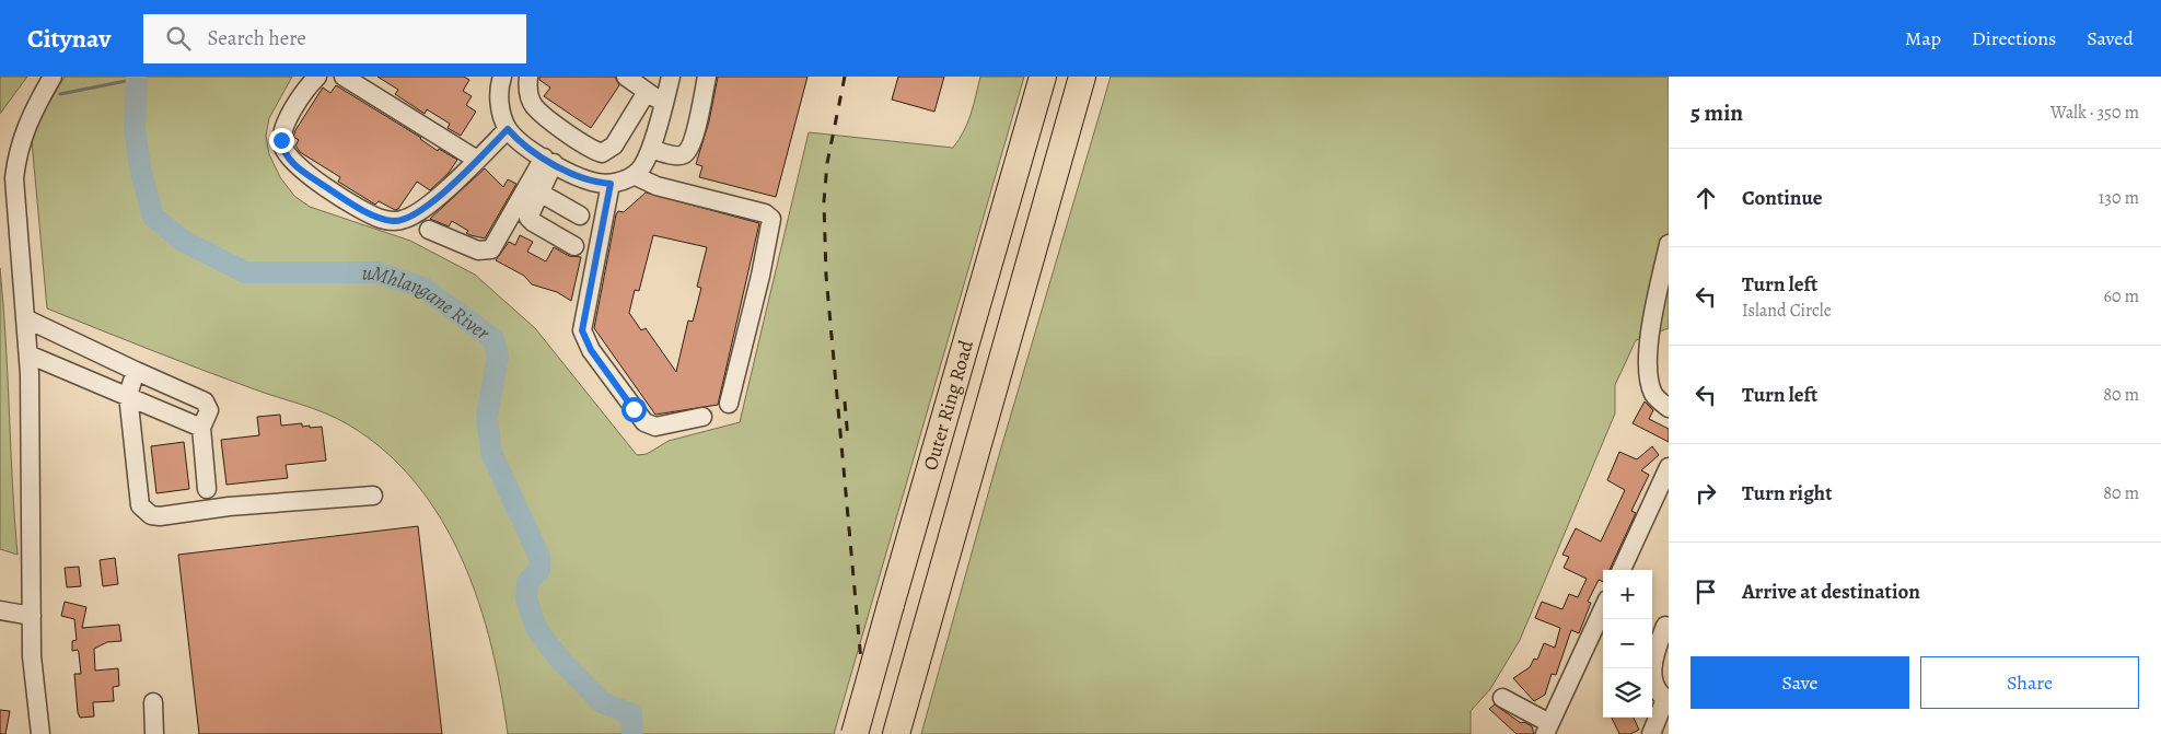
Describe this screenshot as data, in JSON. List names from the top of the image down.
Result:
{
  "streets": {
    "highway": ["Outer Ring Road"]
  },
  "water": ["uMhlangane River"],
  "page": {
    "header": "Citynav",
    "search": "Search here",
    "nav": ["Map", "Directions", "Saved"],
    "heading": ["5 min", "Walk · 350 m"],
    "list": [
      ["Continue", "130 m"],
      ["Turn left", "Island Circle", "60 m"],
      ["Turn left", "80 m"],
      ["Turn right", "80 m"],
      "Arrive at destination"
    ],
    "map_buttons": ["+", "−"],
    "buttons": ["Save", "Share"]
  }
}
